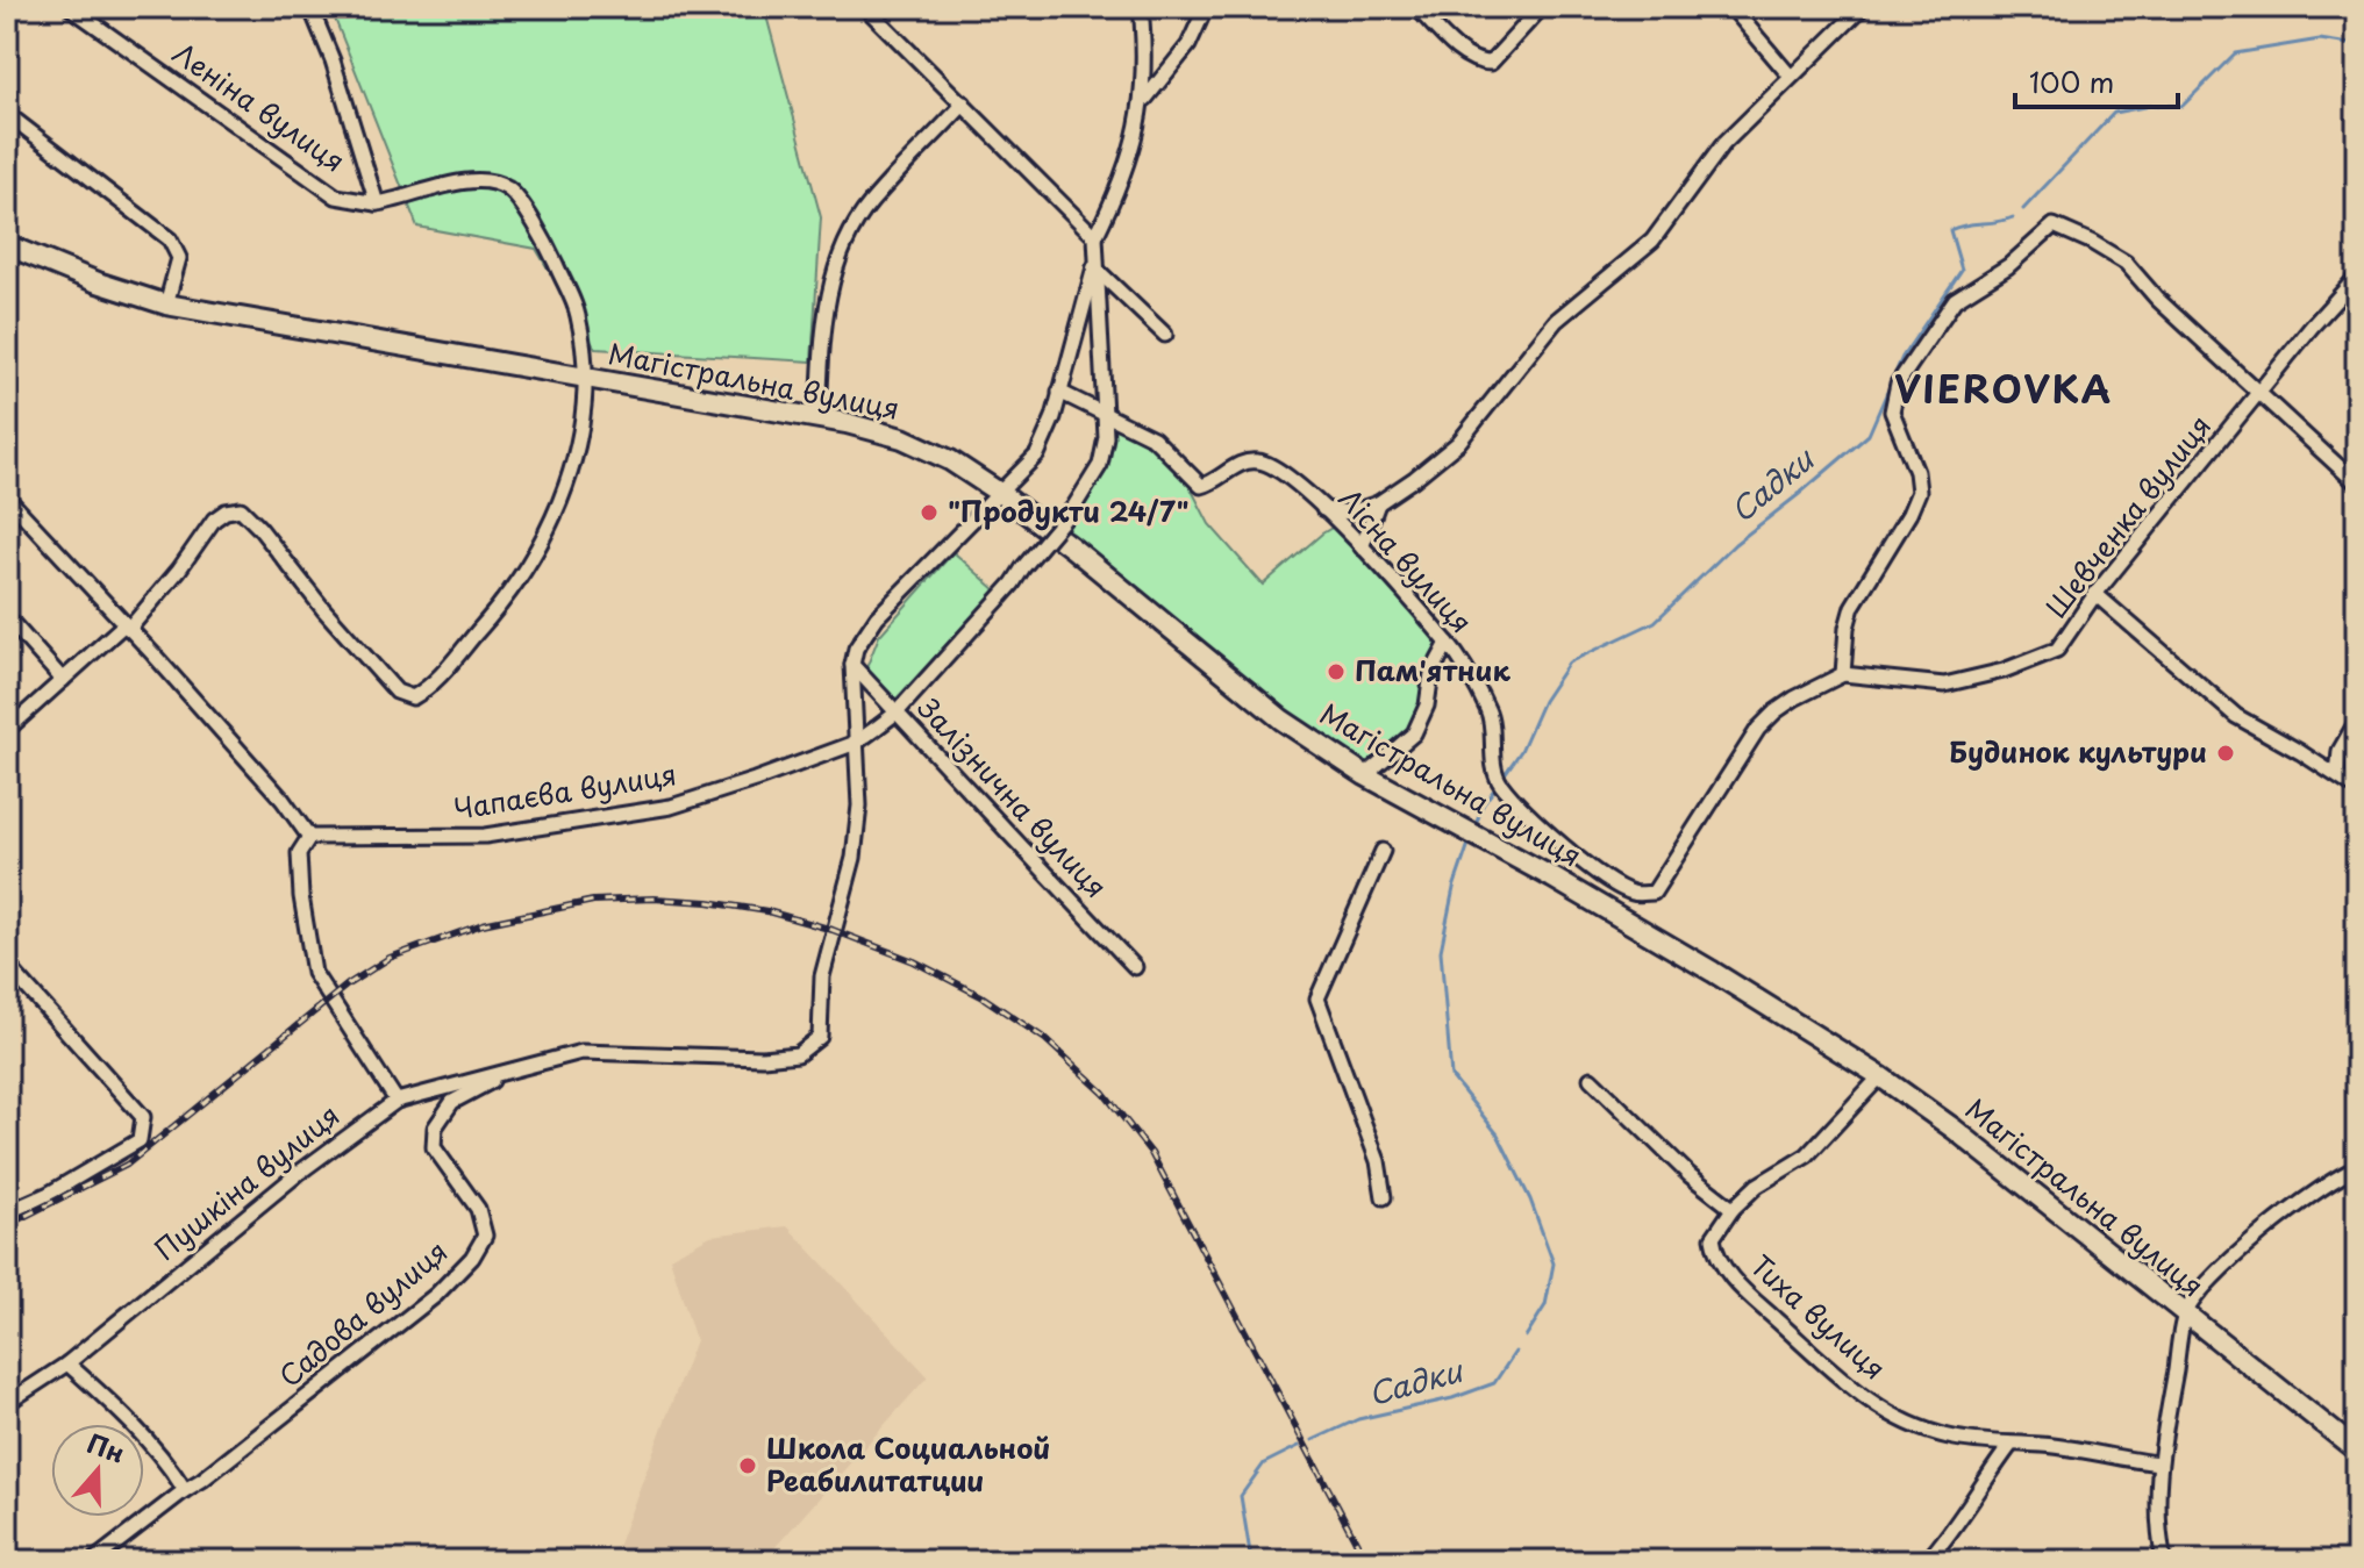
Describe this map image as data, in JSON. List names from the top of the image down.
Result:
{
  "streets": {
    "main road": ["Магістральна вулиця"],
    "street": [
      "Леніна вулиця",
      "Шевченка вулиця",
      "Лісна вулиця",
      "Чапаєва вулиця",
      "Залізнична вулиця",
      "Пушкіна вулиця",
      "Садова вулиця",
      "Тиха вулиця"
    ]
  },
  "crossings": [
    ["Магістральна вулиця", "Тиха вулиця"],
    ["Шевченка вулиця", "Лісна вулиця"],
    ["Лісна вулиця", "Чапаєва вулиця"],
    ["Чапаєва вулиця", "Залізнична вулиця"],
    ["Чапаєва вулиця", "Пушкіна вулиця"],
    ["Залізнична вулиця", "Пушкіна вулиця"],
    ["Пушкіна вулиця", "Садова вулиця"]
  ],
  "districts": ["VIEROVKA"],
  "water": ["Садки"],
  "places": [
    "\"Продукти 24/7\"",
    "Пам'ятник",
    "Будинок культури",
    "Школа Социальной Реабилитатции"
  ],
  "scale_bar": "100 m",
  "north": "top"
}
